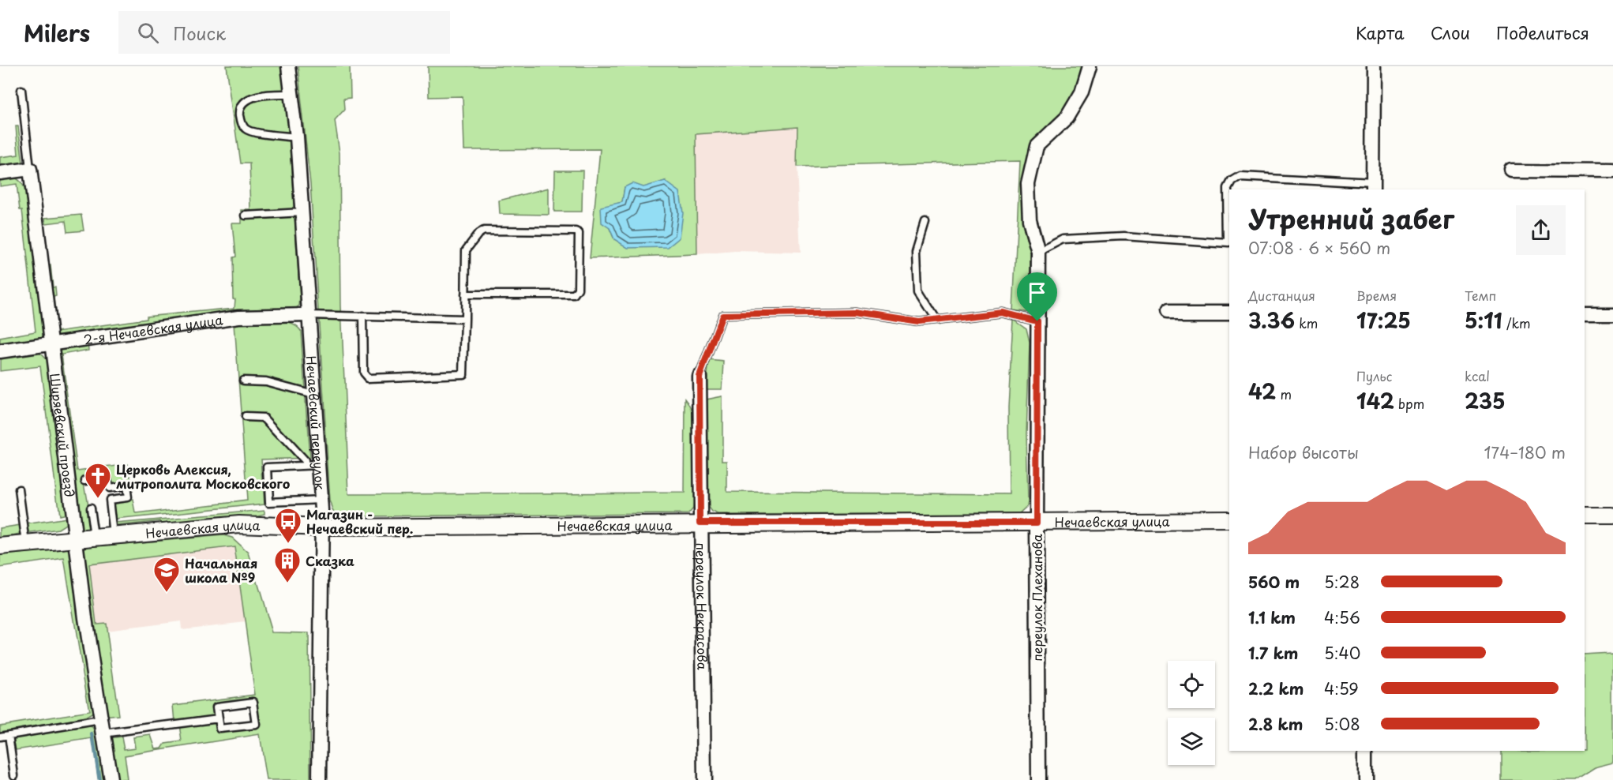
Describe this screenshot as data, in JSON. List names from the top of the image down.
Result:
{
  "streets": {
    "street": [
      "2-я Нечаевская улица",
      "Нечаевский переулок",
      "Ширяевский проезд",
      "Нечаевская улица",
      "переулок Плеханова",
      "переулок Некрасова"
    ]
  },
  "crossings": [
    ["2-я Нечаевская улица", "Нечаевский переулок"],
    ["2-я Нечаевская улица", "Ширяевский проезд"],
    ["Нечаевский переулок", "Нечаевская улица"],
    ["Ширяевский проезд", "Нечаевская улица"],
    ["Нечаевская улица", "переулок Плеханова"],
    ["Нечаевская улица", "переулок Некрасова"]
  ],
  "places": {
    "church": ["Церковь Алексия, митрополита Московского"],
    "bus stop": ["Магазин - Нечаевский пер."],
    "building": ["Сказка"],
    "school or university": ["Начальная школа №9"]
  },
  "page": {
    "header": "Milers",
    "search": "Поиск",
    "nav": ["Карта", "Слои", "Поделиться"],
    "heading": ["Утренний забег", "07:08 · 6 × 560 m"],
    "stats": [
      ["Дистанция", "3.36 km"],
      ["Время", "17:25"],
      ["Темп", "5:11 /km"],
      ["42 m"],
      ["Пульс", "142 bpm"],
      ["kcal", "235"]
    ],
    "chart": ["Набор высоты", "174–180 m"],
    "list": [
      {
        "name": "560 m",
        "note": "5:28"
      },
      {
        "name": "1.1 km",
        "note": "4:56"
      },
      {
        "name": "1.7 km",
        "note": "5:40"
      },
      {
        "name": "2.2 km",
        "note": "4:59"
      },
      {
        "name": "2.8 km",
        "note": "5:08"
      }
    ]
  }
}
